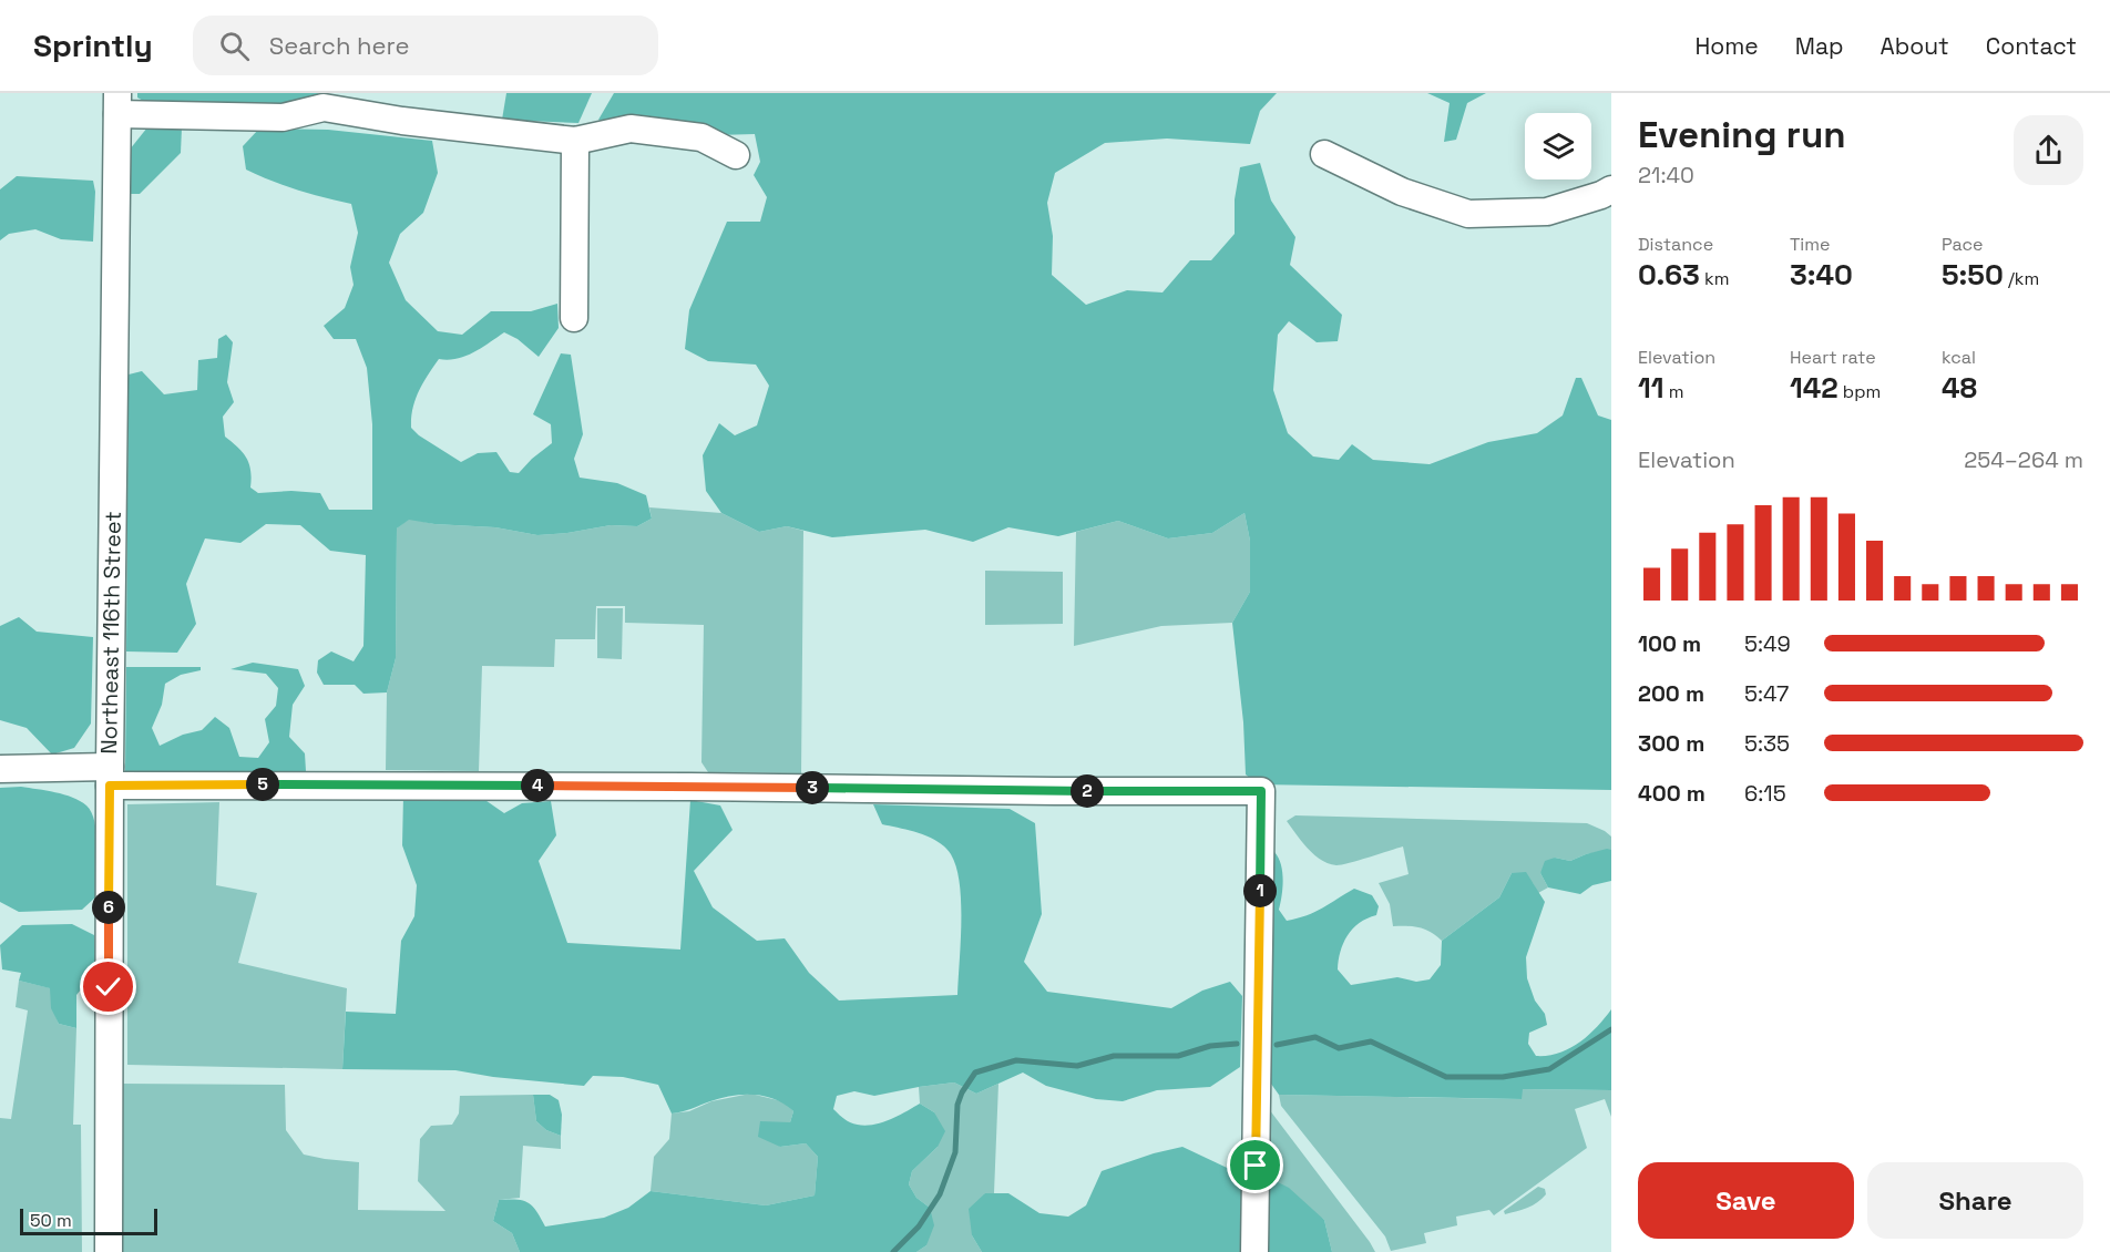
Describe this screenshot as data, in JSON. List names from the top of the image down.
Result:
{
  "streets": {
    "street": ["Northeast 116th Street"]
  },
  "scale_bar": "50 m",
  "page": {
    "header": "Sprintly",
    "search": "Search here",
    "nav": [
      "Home",
      "Map",
      "About",
      "Contact"
    ],
    "heading": ["Evening run", "21:40"],
    "stats": [
      ["Distance", "0.63 km"],
      ["Time", "3:40"],
      ["Pace", "5:50 /km"],
      ["Elevation", "11 m"],
      ["Heart rate", "142 bpm"],
      ["kcal", "48"]
    ],
    "chart": ["Elevation", "254–264 m"],
    "list": [
      {
        "name": "100 m",
        "note": "5:49"
      },
      {
        "name": "200 m",
        "note": "5:47"
      },
      {
        "name": "300 m",
        "note": "5:35"
      },
      {
        "name": "400 m",
        "note": "6:15"
      }
    ],
    "pins": [
      "5",
      "4",
      "3",
      "2",
      "1",
      "6"
    ],
    "buttons": ["Save", "Share"],
    "scale": "50 m"
  }
}
